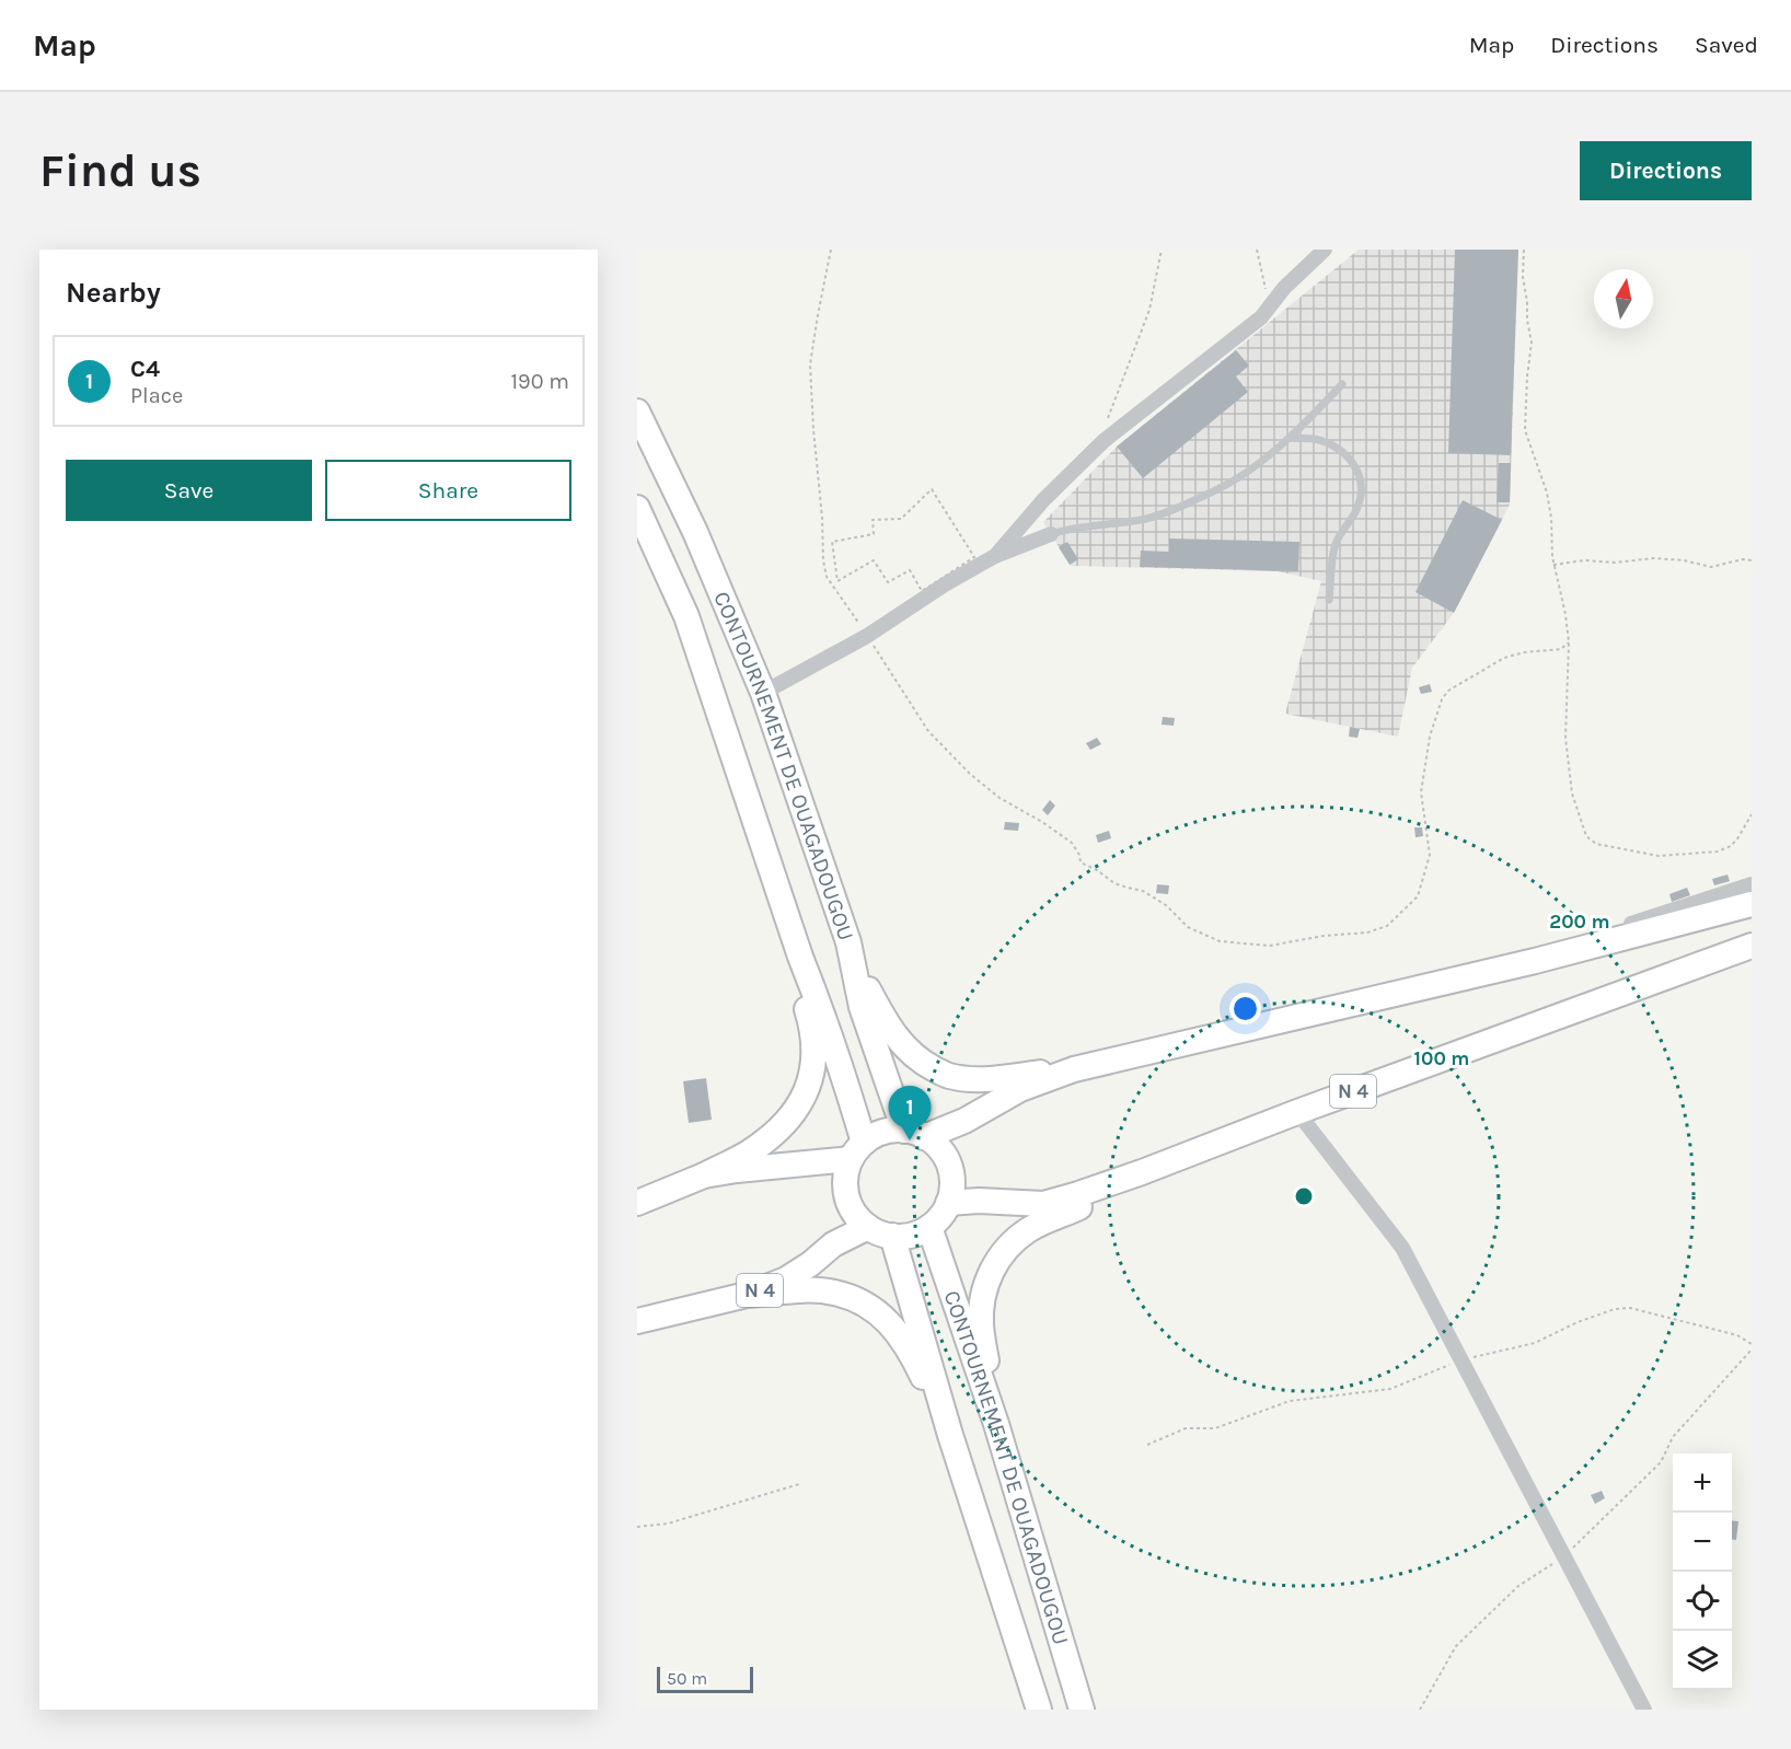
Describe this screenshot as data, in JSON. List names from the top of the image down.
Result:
{
  "streets": {
    "highway": ["CONTOURNEMENT DE OUAGADOUGOU", "N 4"]
  },
  "crossings": [
    ["CONTOURNEMENT DE OUAGADOUGOU", "N 4"]
  ],
  "scale_bar": "50 m",
  "north": "top",
  "page": {
    "header": "Map",
    "nav": ["Map", "Directions", "Saved"],
    "buttons": [
      "Directions",
      ["Save", "Share"]
    ],
    "title": "Find us",
    "heading": "Nearby",
    "list": [
      {
        "mark": "1",
        "name": "C4",
        "note": "Place",
        "value": "190 m"
      }
    ],
    "pins": "1",
    "map_buttons": ["+", "−"],
    "scale": "50 m"
  },
  "rings": ["200 m", "100 m"]
}
